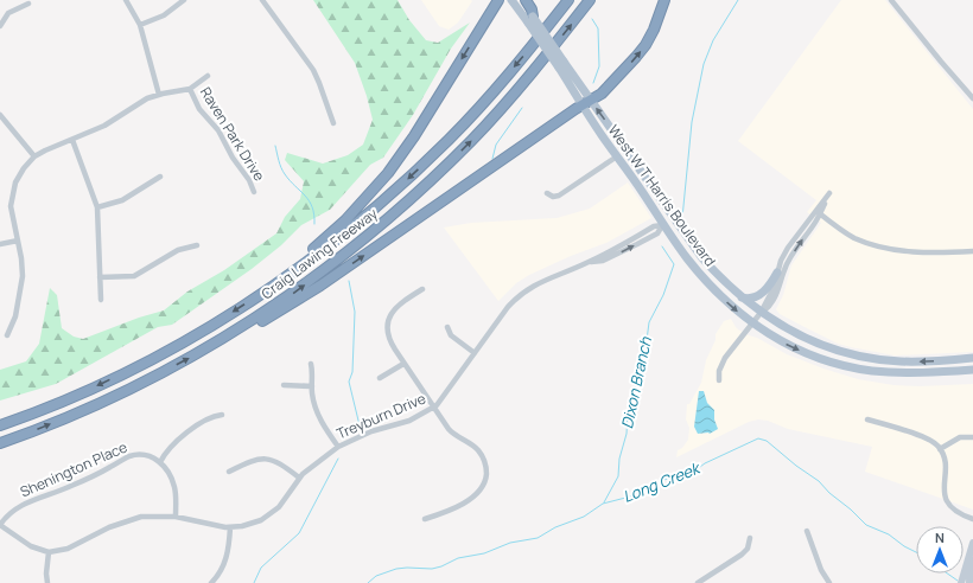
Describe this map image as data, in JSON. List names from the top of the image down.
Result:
{
  "streets": {
    "highway": ["Craig Lawing Freeway"],
    "main road": ["West W T Harris Boulevard"],
    "street": ["Raven Park Drive", "Treyburn Drive", "Shenington Place"]
  },
  "crossings": [
    ["West W T Harris Boulevard", "Treyburn Drive"]
  ],
  "water": ["Dixon Branch", "Long Creek"],
  "north": "top"
}
